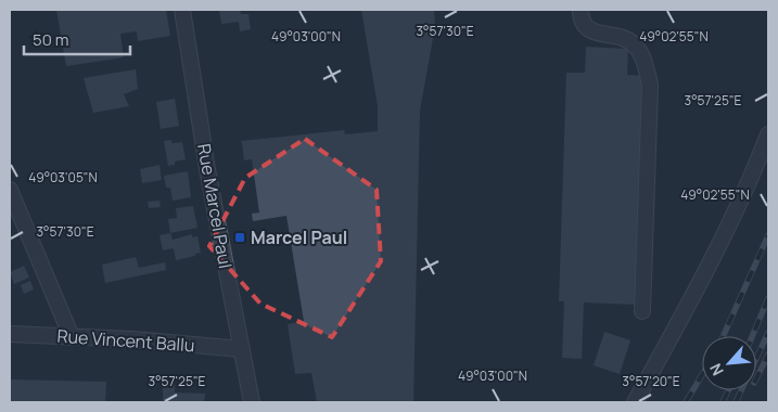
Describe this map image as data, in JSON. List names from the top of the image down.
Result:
{
  "streets": {
    "street": ["Rue Marcel Paul", "Rue Vincent Ballu"]
  },
  "crossings": [
    ["Rue Marcel Paul", "Rue Vincent Ballu"]
  ],
  "places": {
    "transit": ["Marcel Paul"]
  },
  "scale_bar": "50 m",
  "north": "bottom left",
  "coordinates": [
    "3°57'30\"E",
    "49°03'00\"N",
    "49°02'55\"N",
    "3°57'25\"E",
    "49°03'05\"N",
    "3°57'20\"E"
  ]
}
